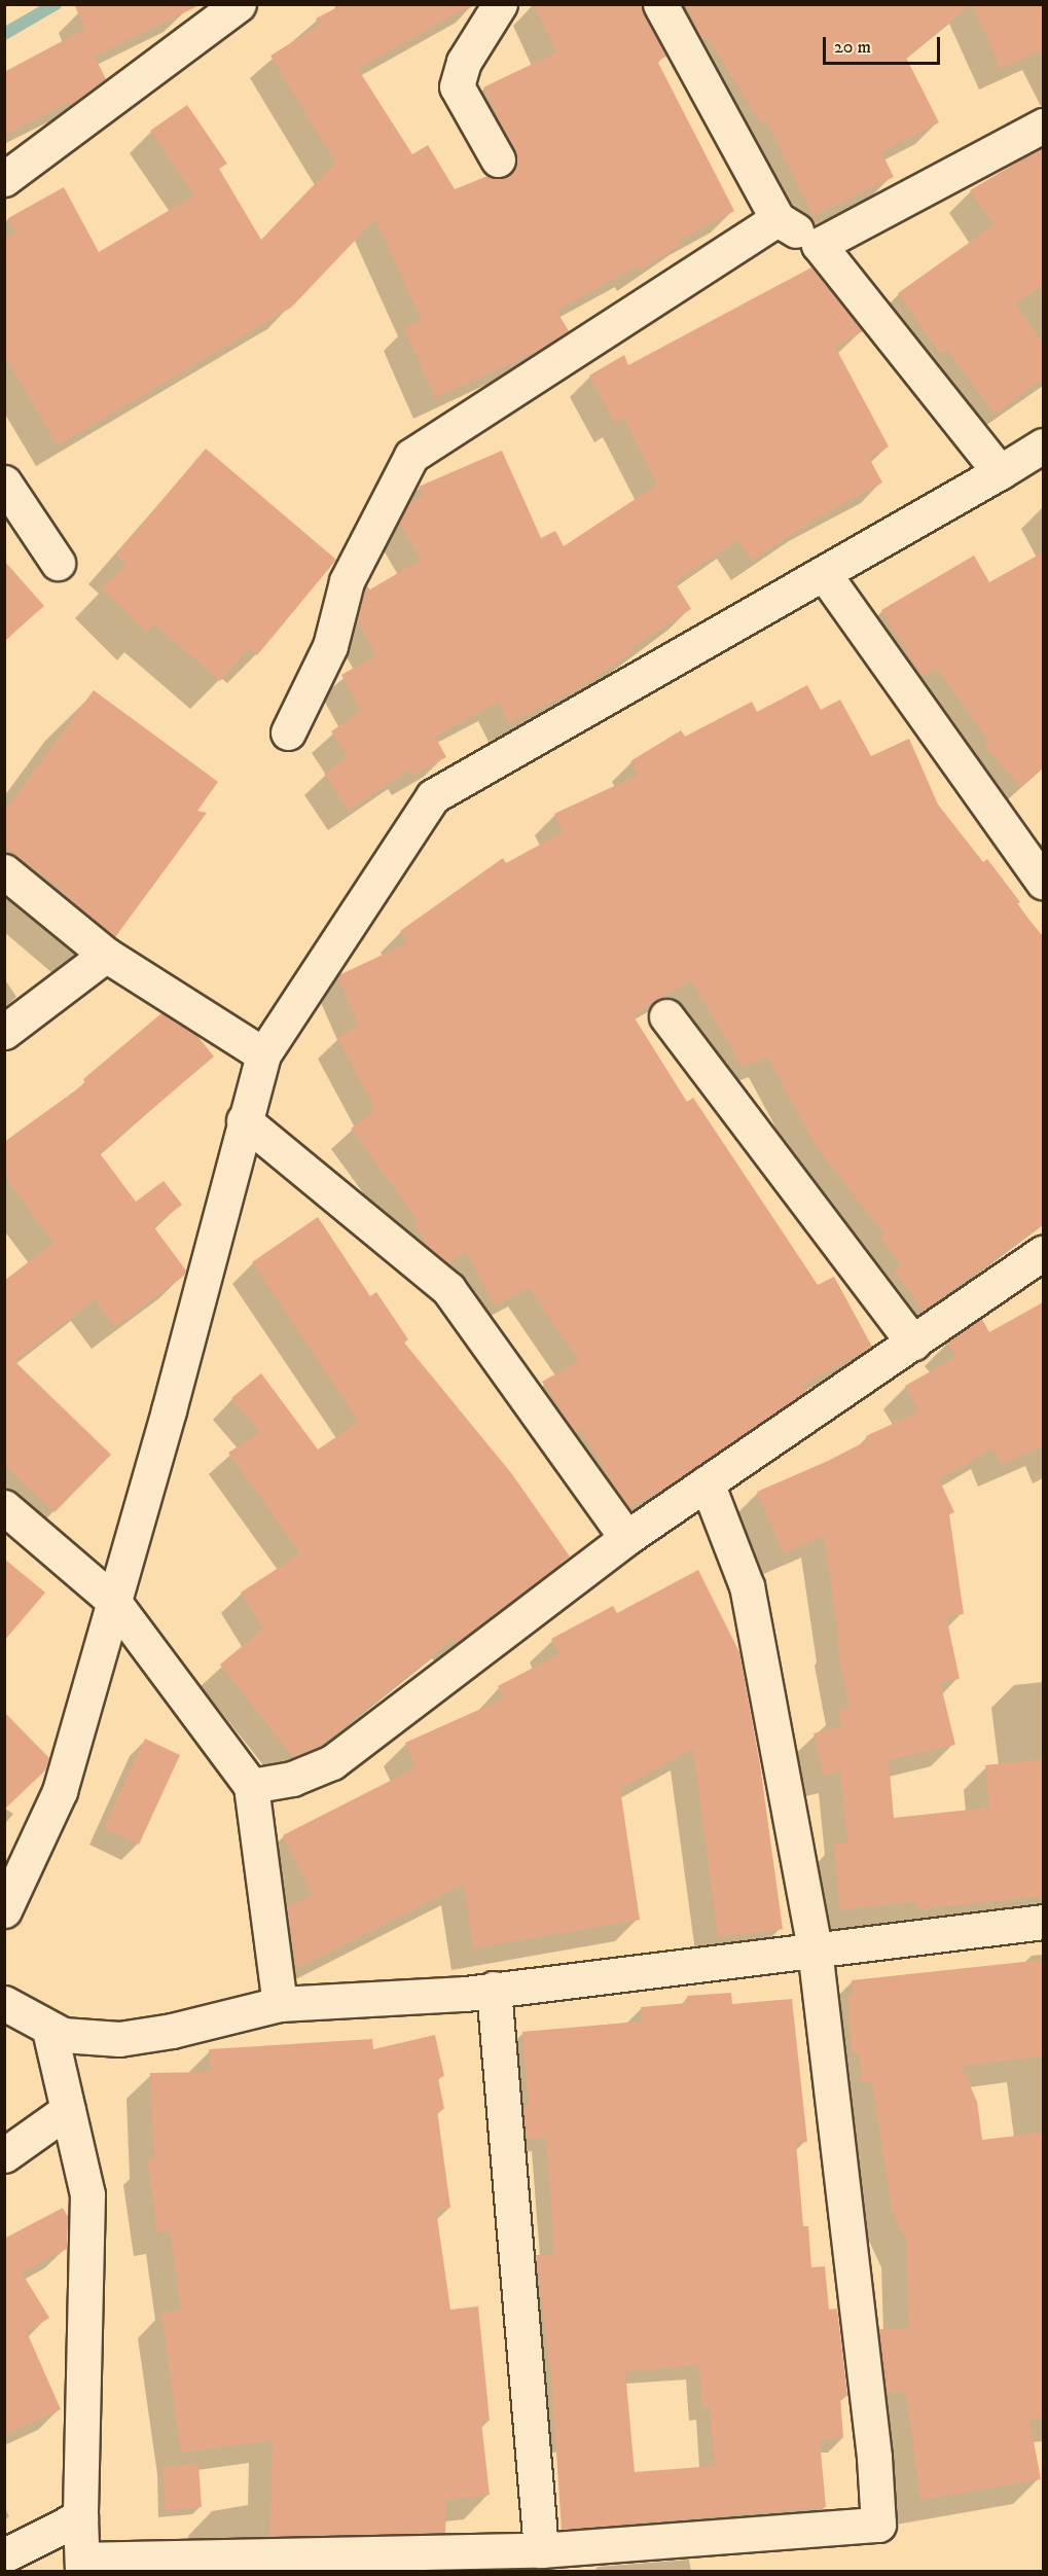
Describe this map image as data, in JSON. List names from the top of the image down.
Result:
{
  "scale_bar": "20 m"
}
